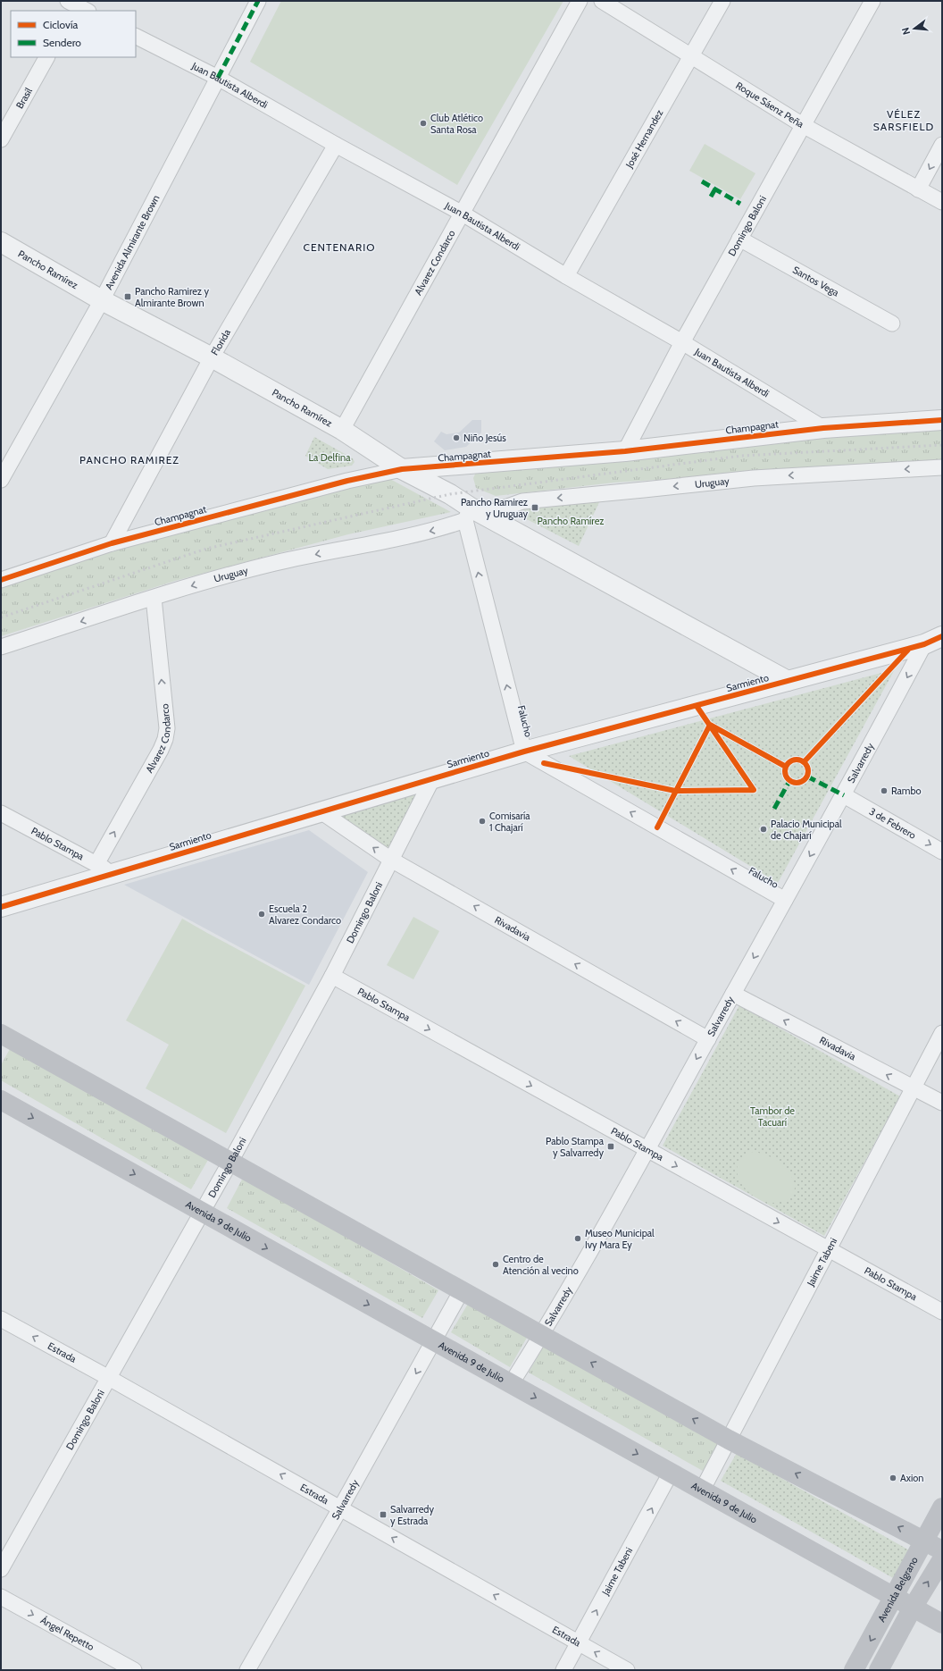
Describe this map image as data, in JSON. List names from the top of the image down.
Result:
{
  "streets": {
    "main road": ["Avenida 9 de Julio", "Avenida Belgrano"],
    "street": [
      "Juan Bautista Alberdi",
      "Brasil",
      "Roque Sáenz Peña",
      "José Hernandez",
      "Domingo Baloni",
      "Avenida Almirante Brown",
      "Alvarez Condarco",
      "Pancho Ramírez",
      "Santos Vega",
      "Florida",
      "Champagnat",
      "Uruguay",
      "Sarmiento",
      "Falucho",
      "Salvarredy",
      "3 de Febrero",
      "Pablo Stampa",
      "Rivadavia",
      "Jaime Tabeni",
      "Estrada",
      "Ángel Repetto"
    ]
  },
  "crossings": [
    ["Juan Bautista Alberdi", "José Hernandez"],
    ["Juan Bautista Alberdi", "Domingo Baloni"],
    ["Juan Bautista Alberdi", "Avenida Almirante Brown"],
    ["Juan Bautista Alberdi", "Alvarez Condarco"],
    ["Juan Bautista Alberdi", "Florida"],
    ["Juan Bautista Alberdi", "Champagnat"],
    ["Roque Sáenz Peña", "José Hernandez"],
    ["Roque Sáenz Peña", "Domingo Baloni"],
    ["Domingo Baloni", "Santos Vega"],
    ["Domingo Baloni", "Champagnat"],
    ["Domingo Baloni", "Sarmiento"],
    ["Domingo Baloni", "Pablo Stampa"],
    ["Domingo Baloni", "Rivadavia"],
    ["Domingo Baloni", "Avenida 9 de Julio"],
    ["Domingo Baloni", "Estrada"],
    ["Avenida Almirante Brown", "Pancho Ramírez"],
    ["Alvarez Condarco", "Pancho Ramírez"],
    ["Alvarez Condarco", "Uruguay"],
    ["Alvarez Condarco", "Pablo Stampa"],
    ["Pancho Ramírez", "Florida"],
    ["Pancho Ramírez", "Champagnat"],
    ["Pancho Ramírez", "Uruguay"],
    ["Pancho Ramírez", "Sarmiento"],
    ["Pancho Ramírez", "Falucho"],
    ["Florida", "Champagnat"],
    ["Uruguay", "Falucho"],
    ["Sarmiento", "Falucho"],
    ["Sarmiento", "Salvarredy"],
    ["Sarmiento", "Pablo Stampa"],
    ["Sarmiento", "Rivadavia"],
    ["Falucho", "Salvarredy"],
    ["Salvarredy", "3 de Febrero"],
    ["Salvarredy", "Pablo Stampa"],
    ["Salvarredy", "Rivadavia"],
    ["Salvarredy", "Avenida 9 de Julio"],
    ["Salvarredy", "Estrada"],
    ["Pablo Stampa", "Jaime Tabeni"],
    ["Rivadavia", "Jaime Tabeni"],
    ["Avenida 9 de Julio", "Jaime Tabeni"],
    ["Avenida 9 de Julio", "Avenida Belgrano"],
    ["Jaime Tabeni", "Estrada"]
  ],
  "one_way": [
    "Alvarez Condarco",
    "Uruguay",
    "Falucho",
    "Salvarredy",
    "3 de Febrero",
    "Pablo Stampa",
    "Rivadavia",
    "Estrada",
    "Ángel Repetto"
  ],
  "districts": ["VÉLEZ SARSFIELD", "CENTENARIO", "PANCHO RAMIREZ"],
  "parks": ["La Delfina", "Pancho Ramírez", "Tambor de Tacuarí"],
  "places": {
    "other": [
      "Club Atlético Santa Rosa",
      "Niño Jesús",
      "Rambo",
      "Comisaría 1 Chajarí",
      "Palacio Municipal de Chajarí",
      "Escuela 2 Alvarez Condarco",
      "Museo Municipal Ivy Mara Ey",
      "Centro de Atención al vecino",
      "Axion"
    ],
    "transit": [
      "Pancho Ramirez y Almirante Brown",
      "Pancho Ramirez y Uruguay",
      "Pablo Stampa y Salvarredy",
      "Salvarredy y Estrada"
    ]
  },
  "legend": ["Ciclovía", "Sendero"],
  "north": "left"
}
